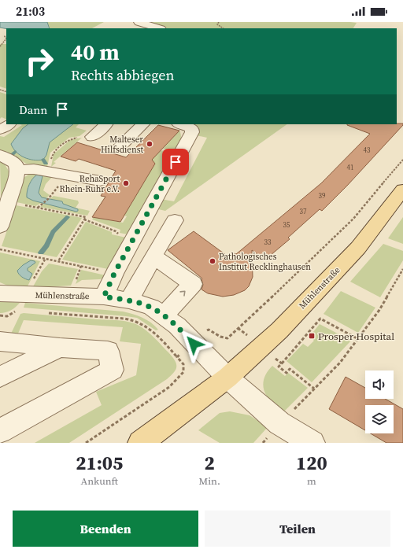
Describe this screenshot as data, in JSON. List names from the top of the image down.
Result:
{
  "streets": {
    "main road": ["Mühlenstraße"]
  },
  "places": {
    "other": ["Malteser Hilfsdienst", "RehaSport Rhein-Ruhr e.V.", "Pathologisches Institut Recklinghausen"],
    "transit": ["Prosper Hospital"]
  },
  "house_numbers": [
    "43",
    "41",
    "39",
    "37",
    "35",
    "33"
  ],
  "page": {
    "status": "21:03",
    "turn": ["40 m", "Rechts abbiegen"],
    "then": "Dann",
    "eta": [
      "21:05",
      "Ankunft",
      "2",
      "Min.",
      "120",
      "m"
    ],
    "buttons": ["Beenden", "Teilen"]
  }
}
